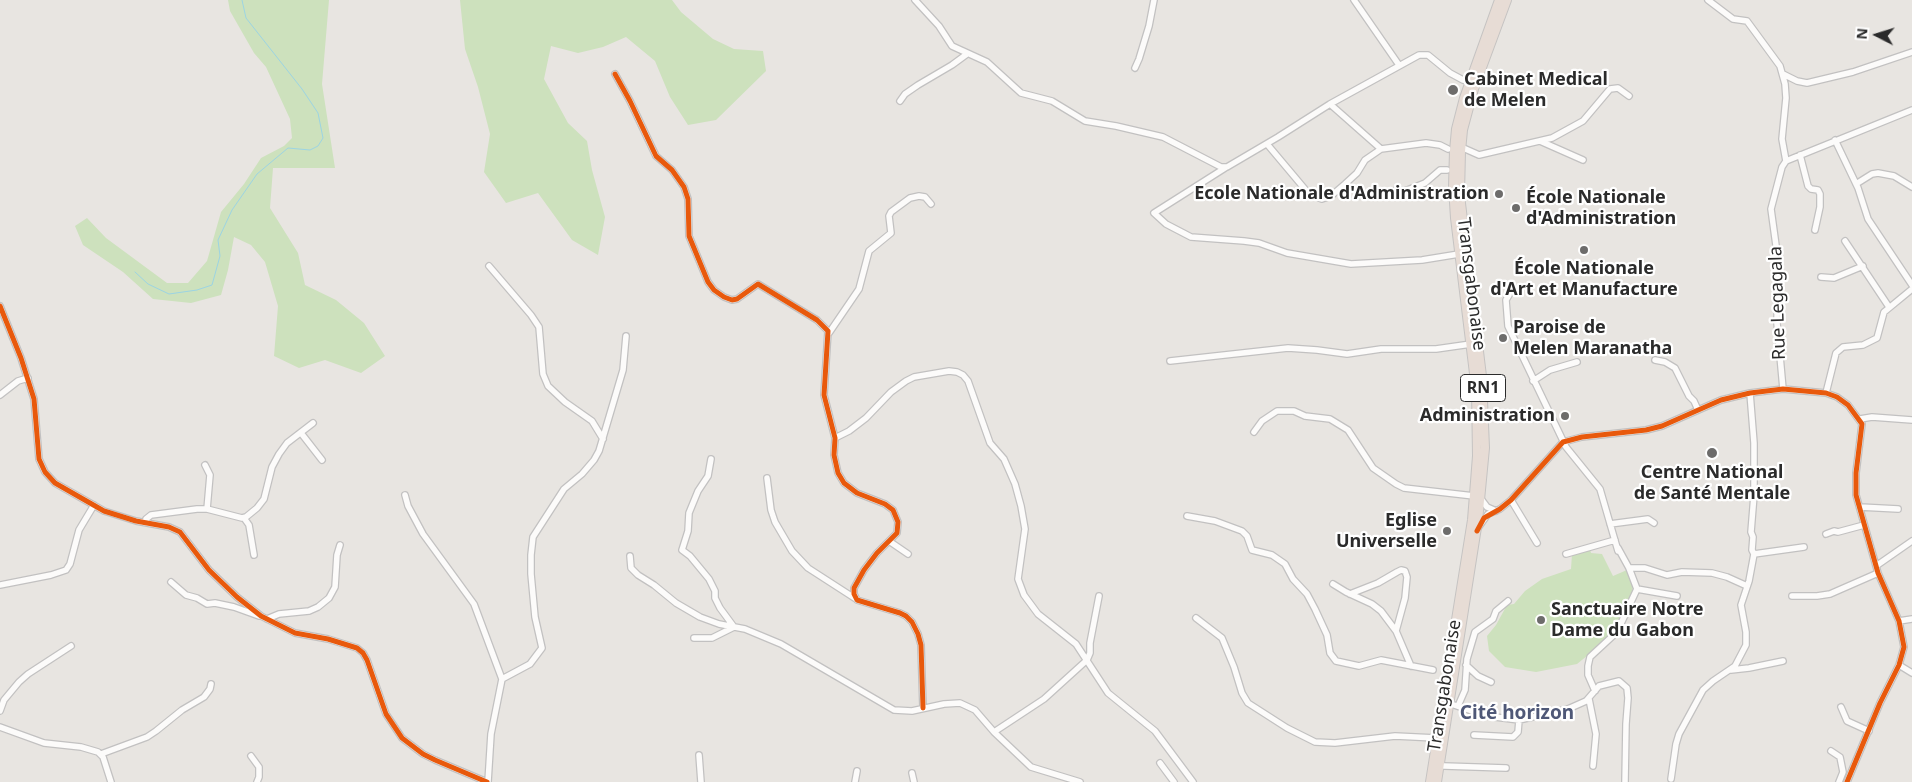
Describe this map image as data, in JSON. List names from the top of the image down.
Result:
{
  "streets": {
    "highway": ["Transgabonaise", "RN1"],
    "street": ["Rue Legagala"]
  },
  "districts": ["Cité horizon"],
  "places": [
    "Cabinet Medical de Melen",
    "Ecole Nationale d'Administration",
    "École Nationale d'Administration",
    "École Nationale d'Art et Manufacture",
    "Paroise de Melen Maranatha",
    "Administration",
    "Centre National de Santé Mentale",
    "Eglise Universelle",
    "Sanctuaire Notre Dame du Gabon"
  ],
  "north": "left"
}
